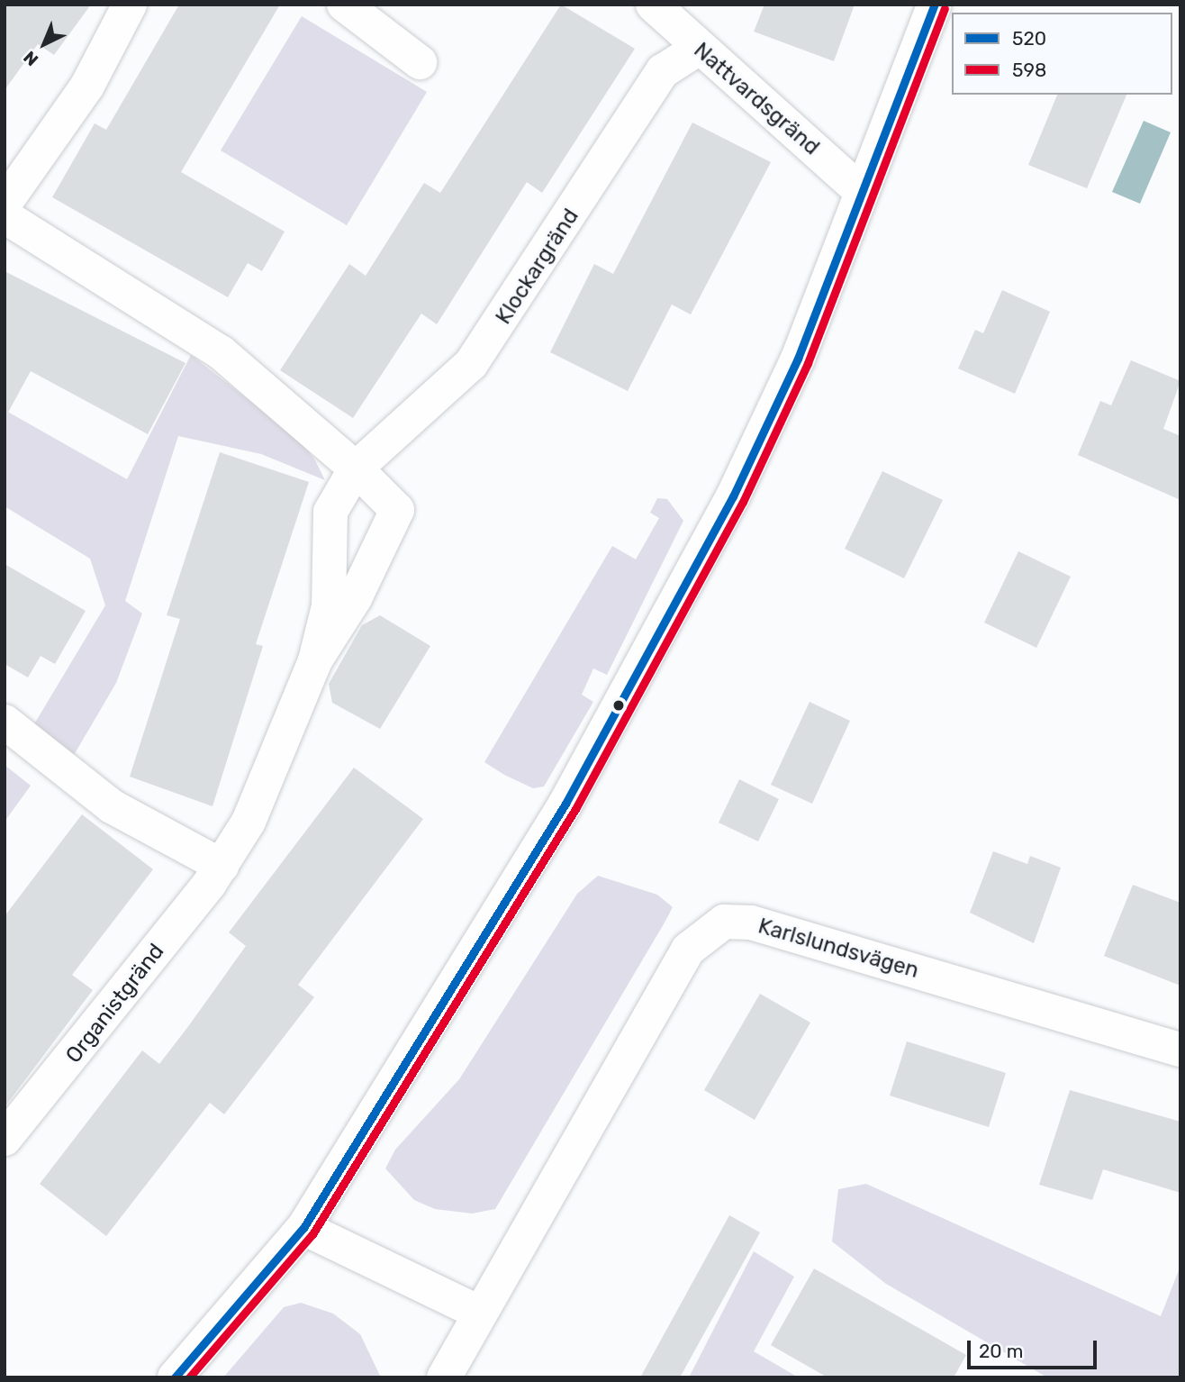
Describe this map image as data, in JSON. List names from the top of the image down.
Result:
{
  "streets": {
    "street": [
      "Nattvardsgränd",
      "Klockargränd",
      "Karlslundsvägen",
      "Organistgränd"
    ]
  },
  "crossings": [
    ["Nattvardsgränd", "Klockargränd"],
    ["Klockargränd", "Organistgränd"]
  ],
  "lines": ["transit line 520", "transit line 598"],
  "legend": ["520", "598"],
  "scale_bar": "20 m",
  "north": "bottom left"
}
